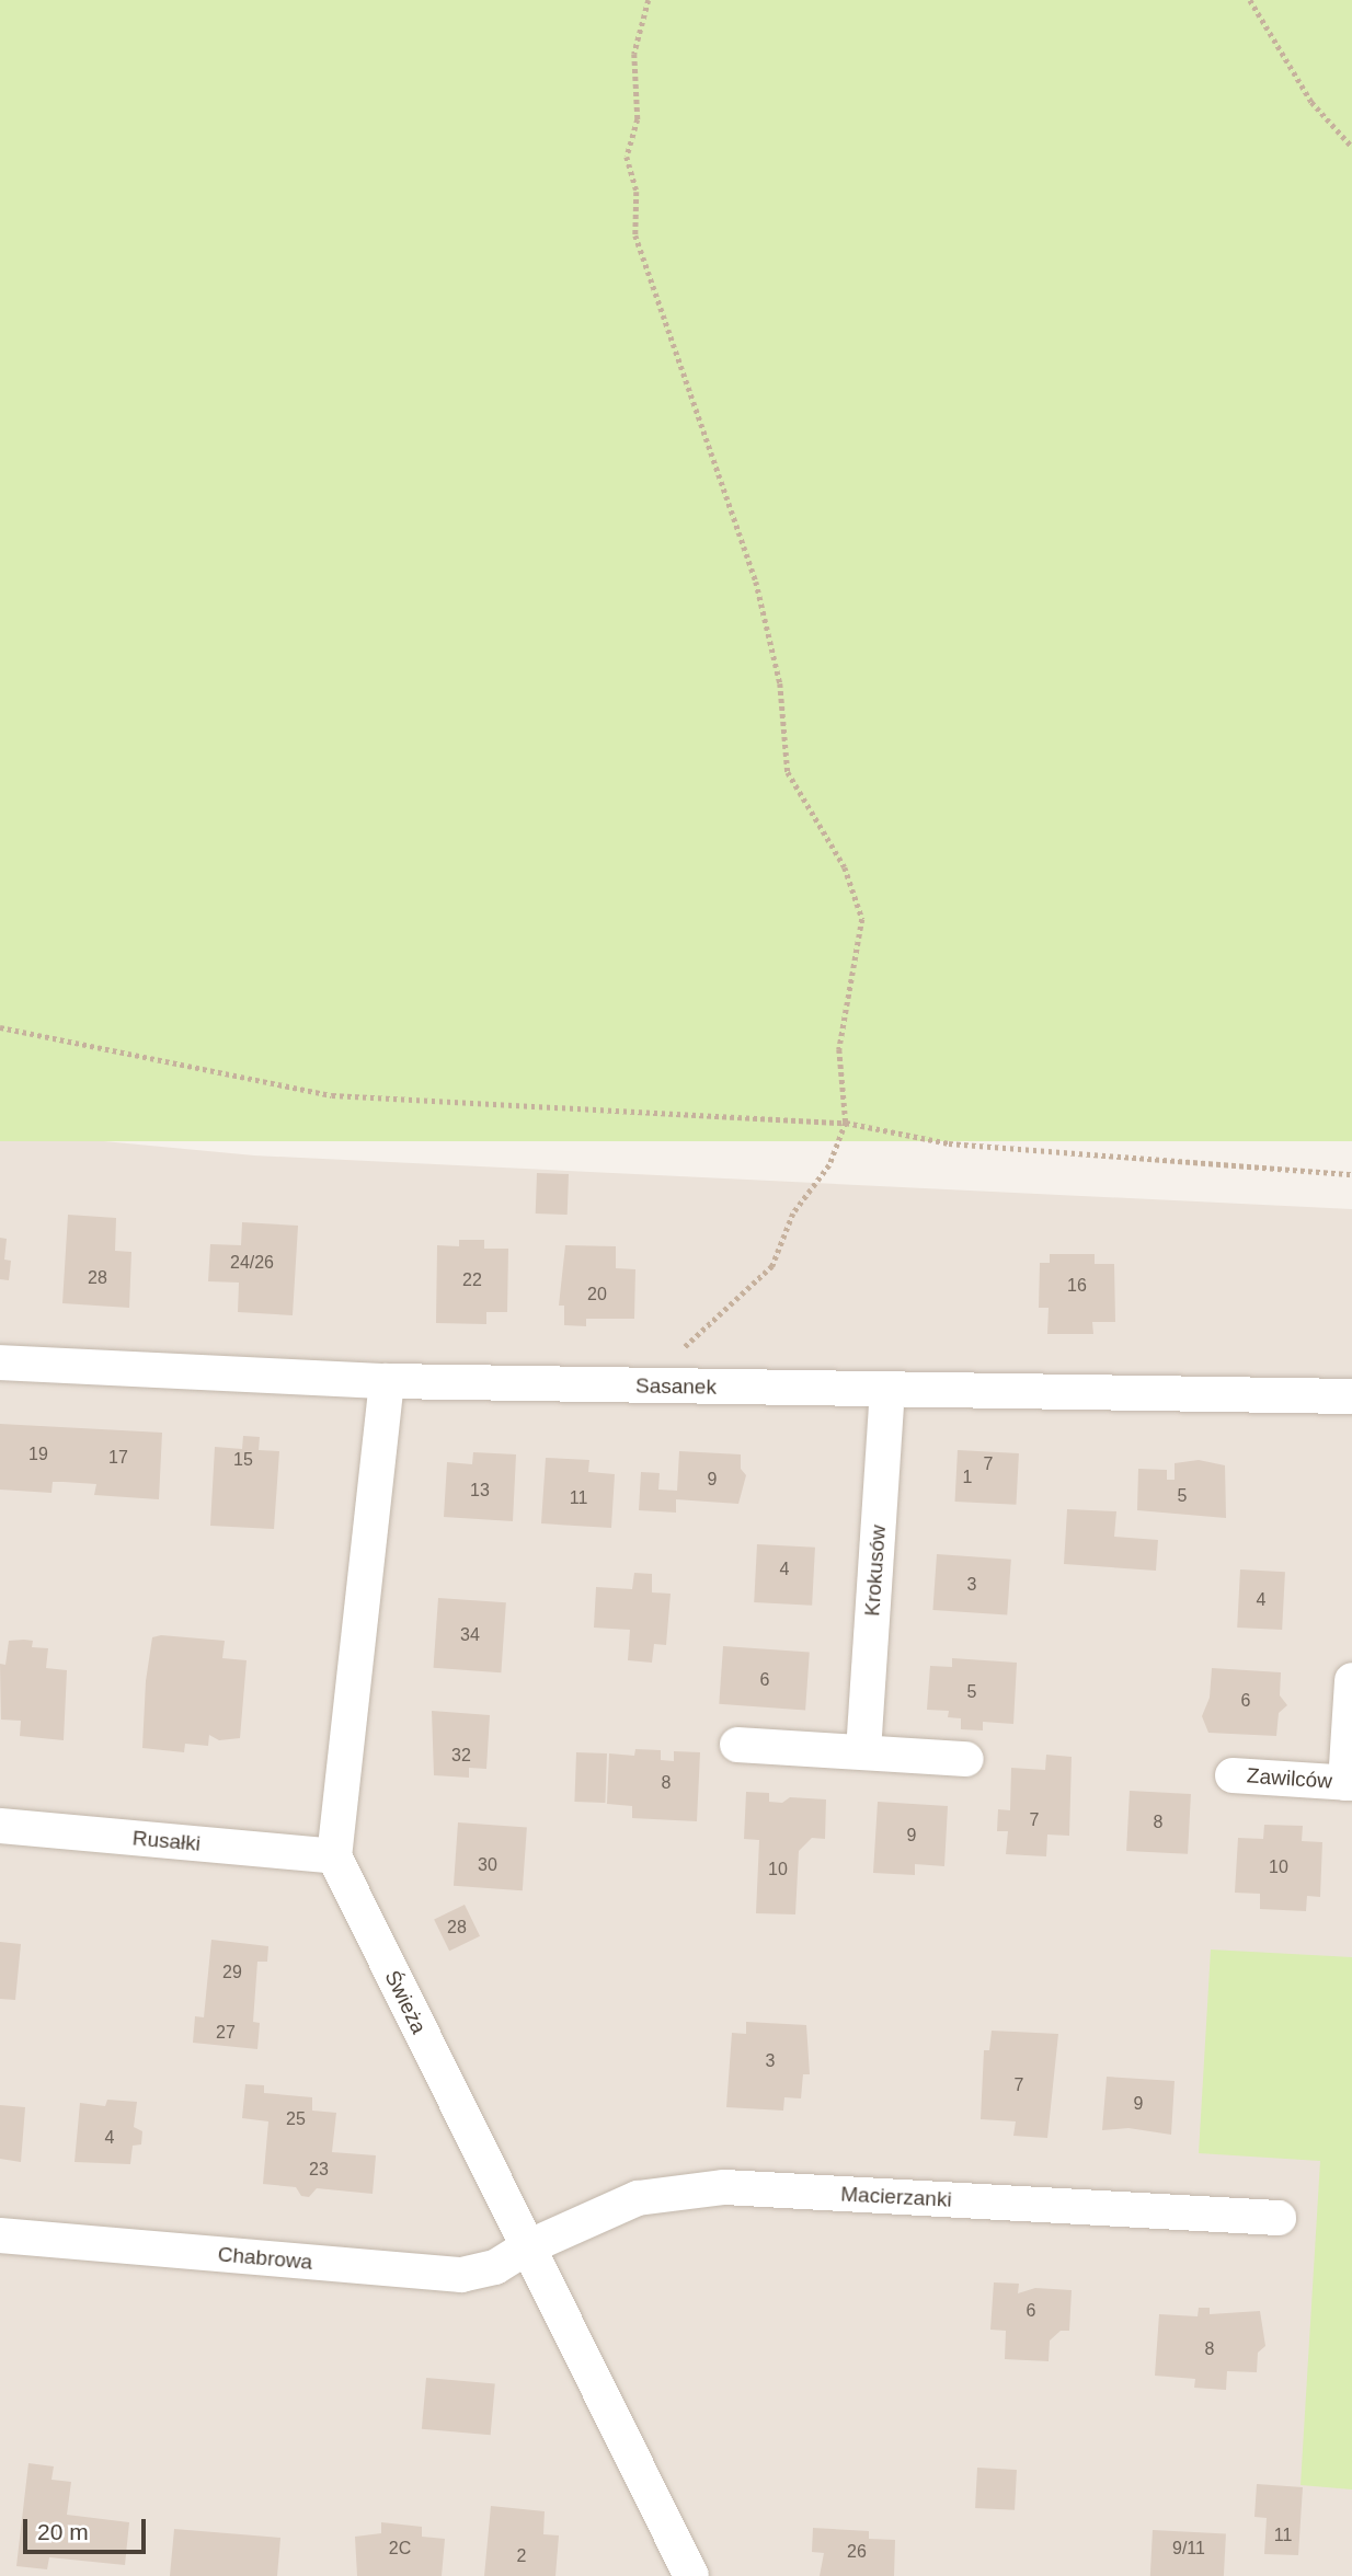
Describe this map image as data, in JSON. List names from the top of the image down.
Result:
{
  "streets": {
    "street": [
      "Sasanek",
      "Krokusów",
      "Zawilców",
      "Rusałki",
      "Świeża",
      "Macierzanki",
      "Chabrowa"
    ]
  },
  "crossings": [
    ["Sasanek", "Krokusów"],
    ["Rusałki", "Świeża"],
    ["Świeża", "Macierzanki"],
    ["Świeża", "Chabrowa"],
    ["Macierzanki", "Chabrowa"]
  ],
  "house_numbers": [
    "24/26",
    "28",
    "22",
    "16",
    "20",
    "19",
    "17",
    "15",
    "7",
    "1",
    "9",
    "13",
    "5",
    "11",
    "4",
    "3",
    "4",
    "34",
    "6",
    "5",
    "6",
    "32",
    "8",
    "7",
    "8",
    "9",
    "30",
    "10",
    "10",
    "28",
    "29",
    "27",
    "3",
    "7",
    "9",
    "25",
    "4",
    "23",
    "6",
    "8",
    "11",
    "2C",
    "9/11",
    "26",
    "2"
  ],
  "scale_bar": "20 m"
}
